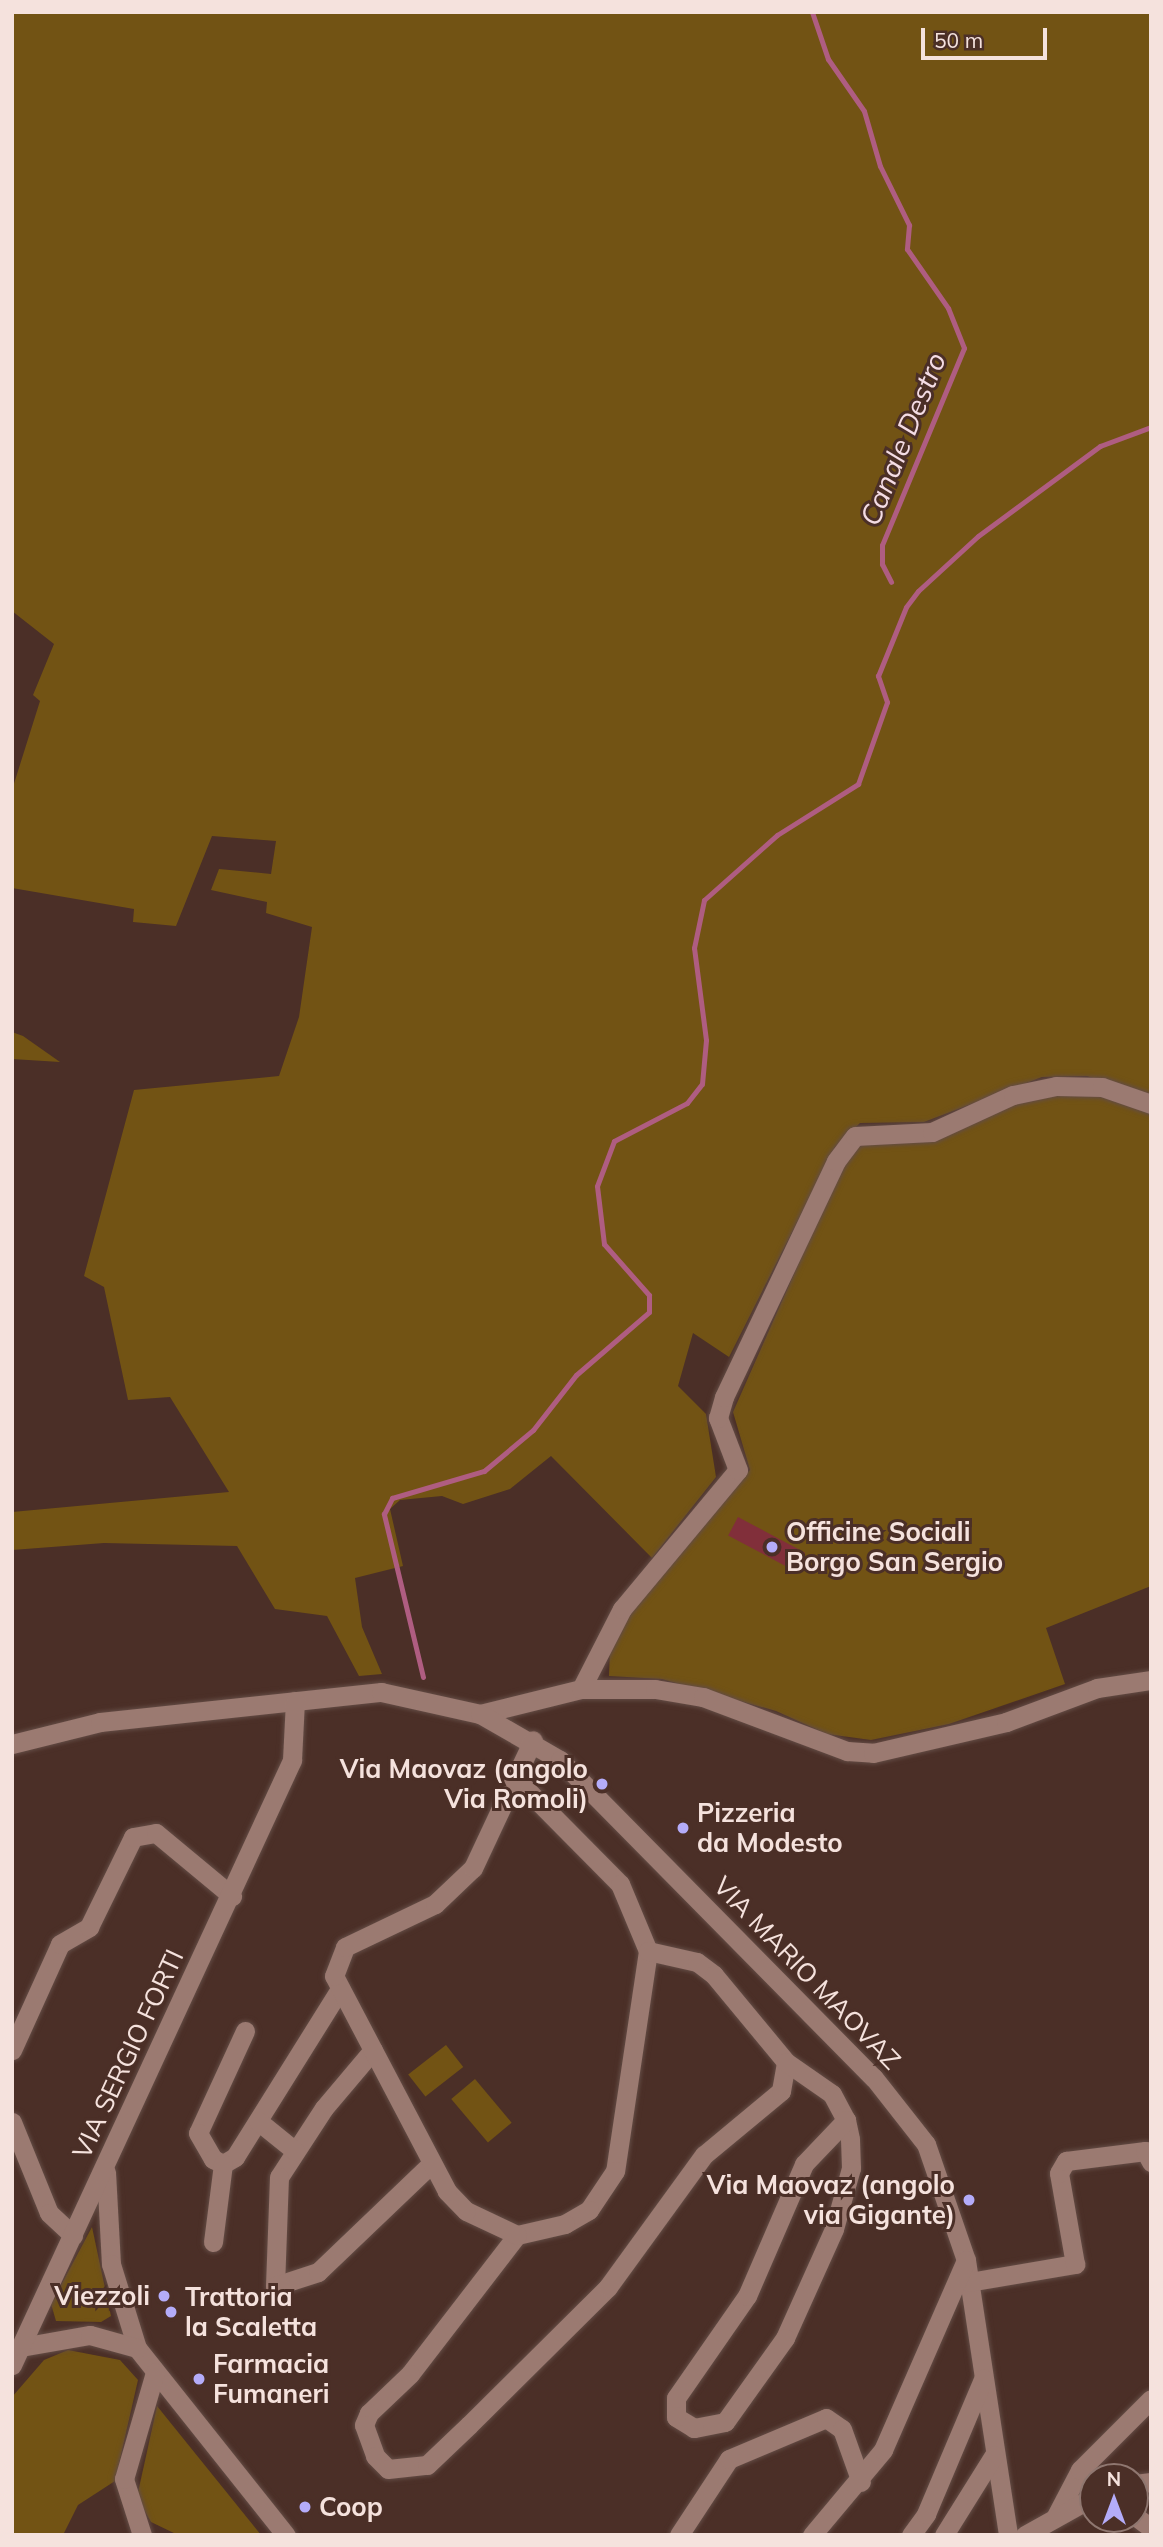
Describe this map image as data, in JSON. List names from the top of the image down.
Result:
{
  "streets": {
    "street": ["VIA MARIO MAOVAZ", "VIA SERGIO FORTI"]
  },
  "crossings": [
    ["VIA MARIO MAOVAZ", "VIA SERGIO FORTI"]
  ],
  "water": ["Canale Destro"],
  "places": [
    "Officine Sociali Borgo San Sergio",
    "Via Maovaz (angolo Via Romoli)",
    "Pizzeria da Modesto",
    "Via Maovaz (angolo via Gigante)",
    "Viezzoli",
    "Trattoria la Scaletta",
    "Farmacia Fumaneri",
    "Coop"
  ],
  "scale_bar": "50 m",
  "north": "top"
}
